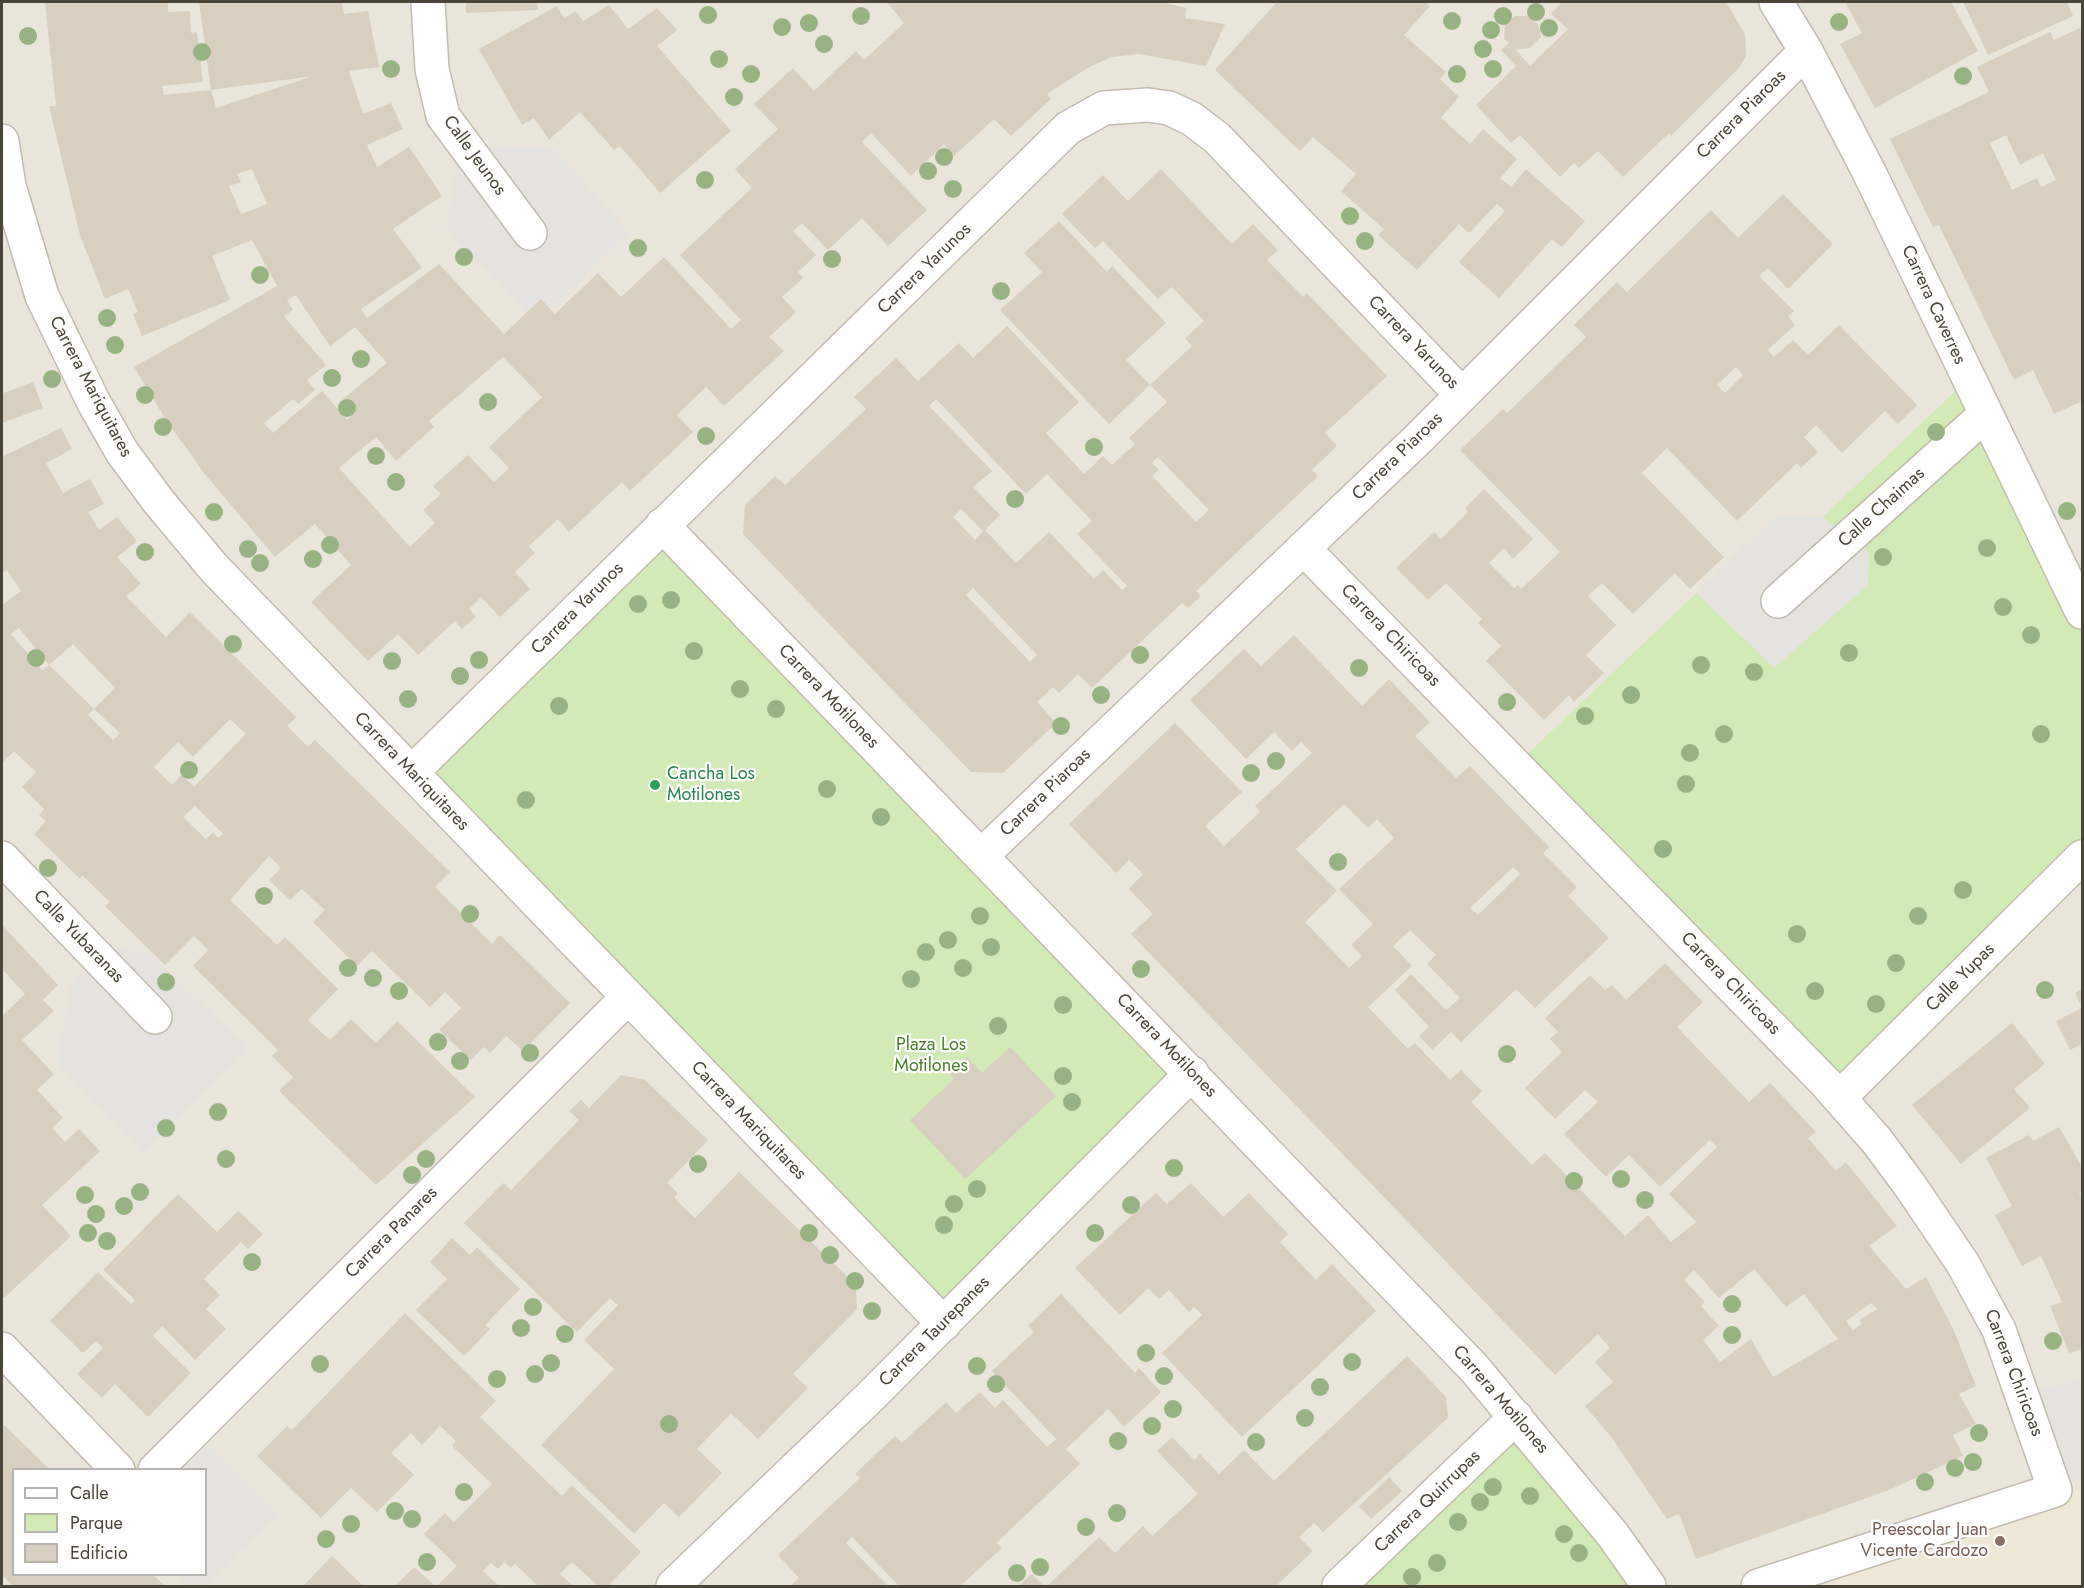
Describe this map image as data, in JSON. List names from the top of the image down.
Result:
{
  "streets": {
    "street": [
      "Carrera Piaroas",
      "Calle Jeunos",
      "Carrera Yarunos",
      "Carrera Caverres",
      "Carrera Mariquitares",
      "Calle Chaimas",
      "Carrera Chiricoas",
      "Carrera Motilones",
      "Calle Yubaranas",
      "Calle Yupas",
      "Carrera Panares",
      "Carrera Taurepanes",
      "Carrera Quirrupas"
    ]
  },
  "crossings": [
    ["Carrera Piaroas", "Carrera Yarunos"],
    ["Carrera Piaroas", "Carrera Caverres"],
    ["Carrera Piaroas", "Carrera Chiricoas"],
    ["Carrera Piaroas", "Carrera Motilones"],
    ["Carrera Yarunos", "Carrera Mariquitares"],
    ["Carrera Yarunos", "Carrera Motilones"],
    ["Carrera Caverres", "Calle Chaimas"],
    ["Carrera Mariquitares", "Carrera Panares"],
    ["Carrera Mariquitares", "Carrera Taurepanes"],
    ["Carrera Chiricoas", "Calle Yupas"],
    ["Carrera Motilones", "Carrera Taurepanes"],
    ["Carrera Motilones", "Carrera Quirrupas"]
  ],
  "parks": ["Plaza Los Motilones"],
  "places": ["Cancha Los Motilones", "Preescolar Juan Vicente Cardozo"],
  "legend": ["Calle", "Parque", "Edificio"]
}
